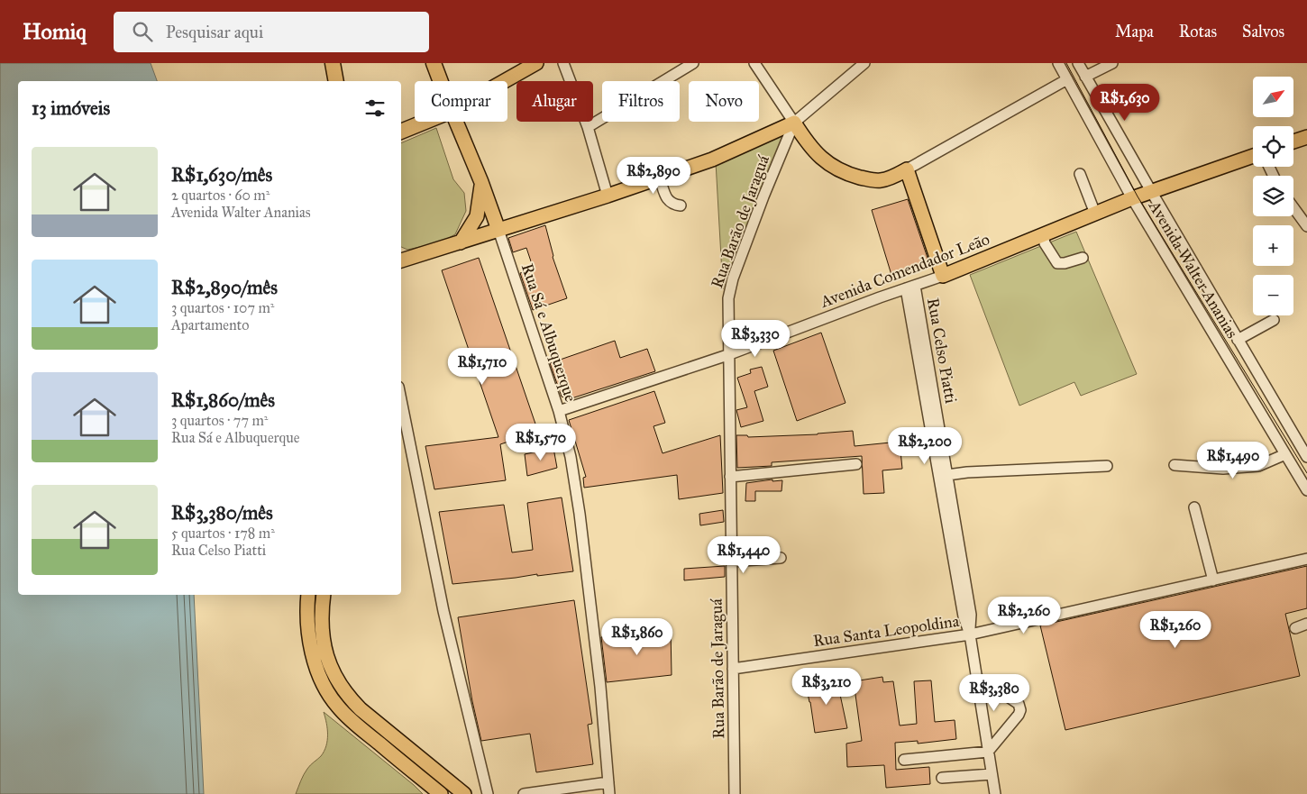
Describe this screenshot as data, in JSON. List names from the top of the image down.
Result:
{
  "streets": {
    "main road": ["Avenida Comendador Leão"],
    "street": [
      "Rua Barão de Jaraguá",
      "Avenida Walter Ananias",
      "Rua Sá e Albuquerque",
      "Rua Celso Piatti",
      "Rua Santa Leopoldina"
    ]
  },
  "crossings": [
    ["Rua Barão de Jaraguá", "Avenida Comendador Leão"],
    ["Rua Barão de Jaraguá", "Rua Santa Leopoldina"],
    ["Avenida Walter Ananias", "Avenida Comendador Leão"],
    ["Avenida Comendador Leão", "Rua Sá e Albuquerque"],
    ["Avenida Comendador Leão", "Rua Celso Piatti"],
    ["Rua Celso Piatti", "Rua Santa Leopoldina"]
  ],
  "north": "top right",
  "page": {
    "header": "Homiq",
    "search": "Pesquisar aqui",
    "nav": ["Mapa", "Rotas", "Salvos"],
    "map_buttons": ["+", "−"],
    "chip": [
      "Comprar",
      "Alugar",
      "Filtros",
      "Novo"
    ],
    "heading": "13 imóveis",
    "price": [
      "R$1,630",
      "R$2,890",
      "R$3,330",
      "R$1,710",
      "R$1,570",
      "R$2,200",
      "R$1,490",
      "R$1,440",
      "R$2,260",
      "R$1,260",
      "R$1,860",
      "R$3,210",
      "R$3,380"
    ],
    "list": [
      {
        "name": "R$1,630/mês",
        "note": "2 quartos · 60 m² · Avenida Walter Ananias"
      },
      {
        "name": "R$2,890/mês",
        "note": "3 quartos · 107 m² · Apartamento"
      },
      {
        "name": "R$1,860/mês",
        "note": "3 quartos · 77 m² · Rua Sá e Albuquerque"
      },
      {
        "name": "R$3,380/mês",
        "note": "5 quartos · 178 m² · Rua Celso Piatti"
      }
    ]
  }
}
